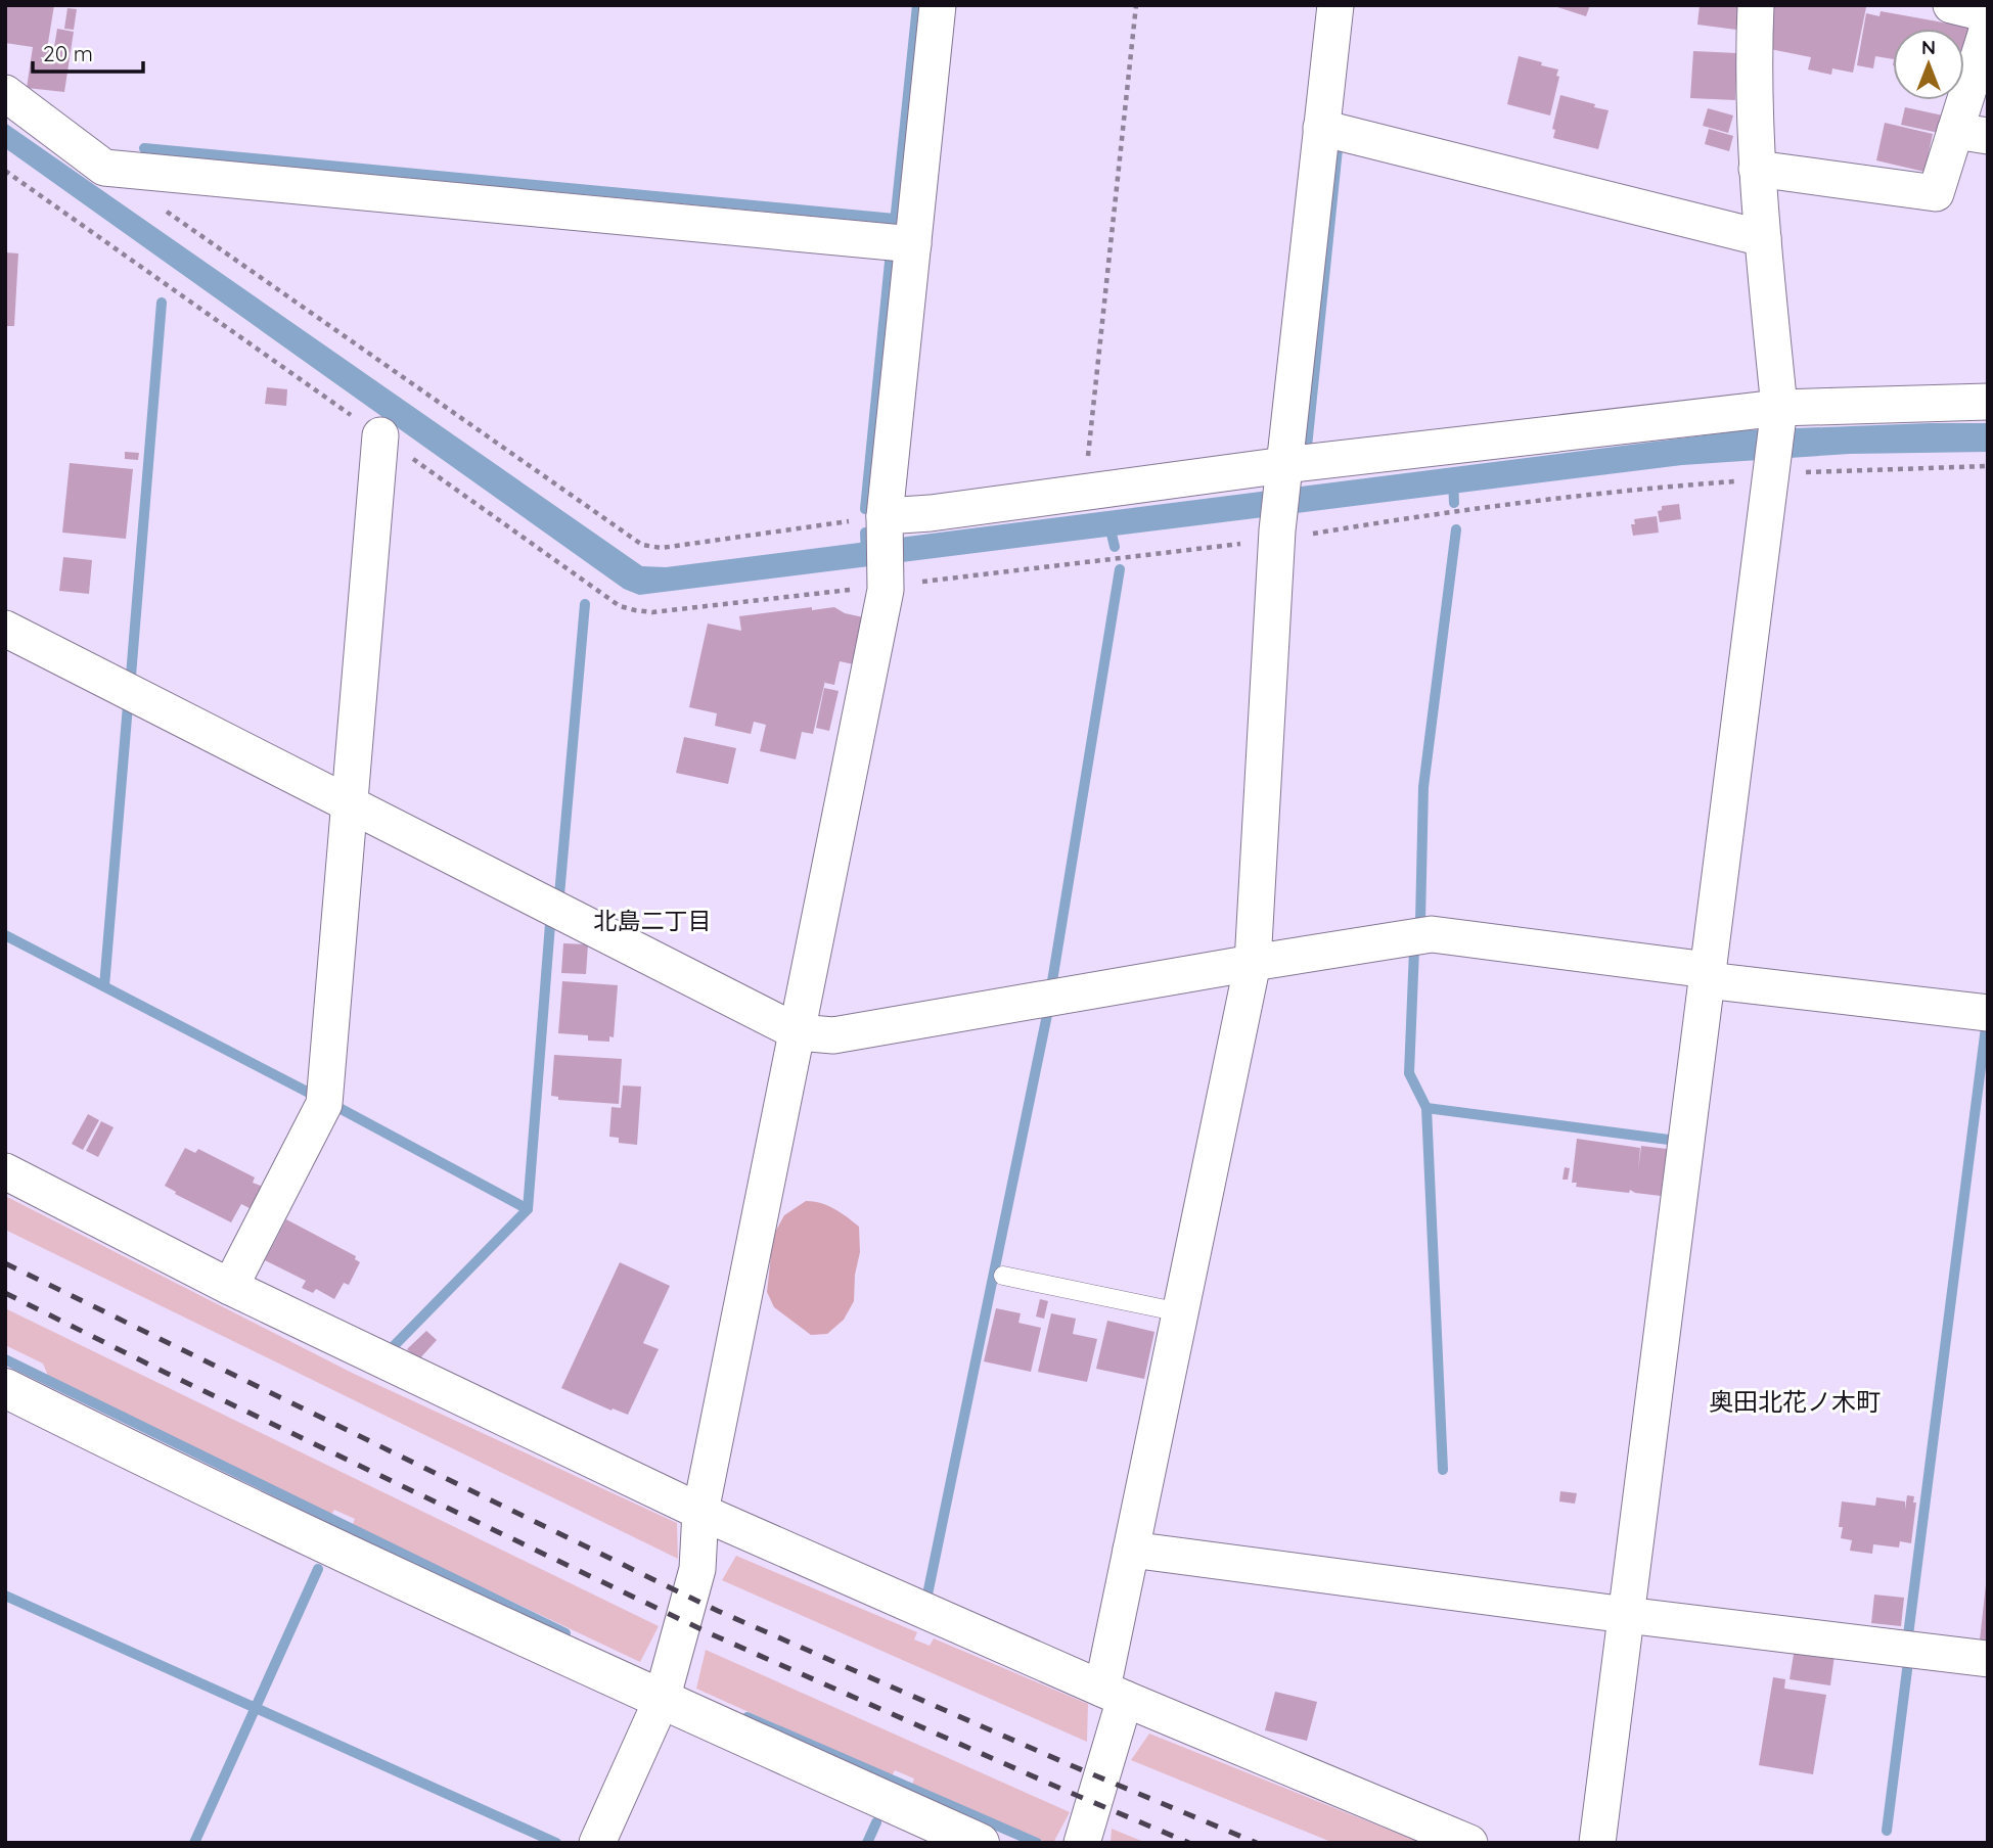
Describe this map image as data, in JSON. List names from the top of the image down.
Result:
{
  "districts": ["北島二丁目", "奥田北花ノ木町"],
  "scale_bar": "20 m",
  "north": "top"
}
